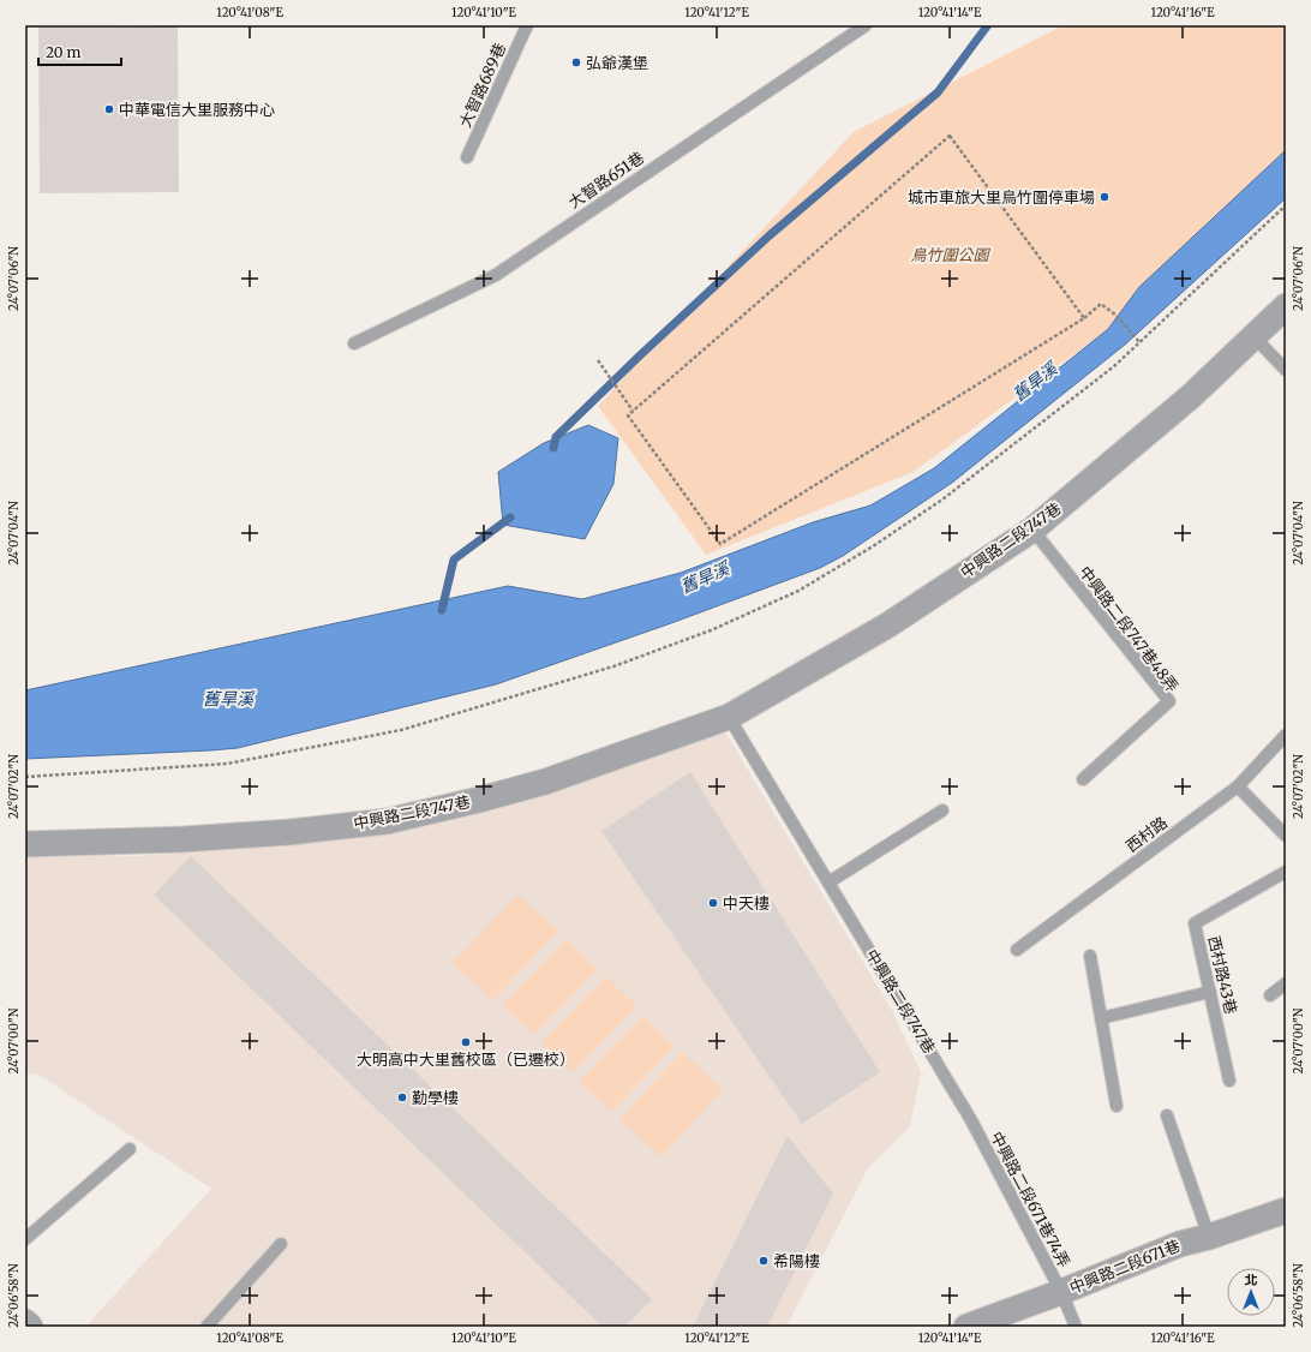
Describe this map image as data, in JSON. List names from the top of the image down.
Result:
{
  "streets": {
    "street": ["中興路二段747巷", "中興路二段671巷"],
    "lane": [
      "大智路689巷",
      "大智路651巷",
      "中興路二段747巷48弄",
      "西村路",
      "西村路43巷",
      "中興路二段671巷74弄"
    ]
  },
  "crossings": [
    ["中興路二段747巷", "中興路二段747巷48弄"],
    ["中興路二段747巷", "中興路二段671巷74弄"],
    ["中興路二段671巷74弄", "中興路二段671巷"]
  ],
  "water": ["舊旱溪"],
  "parks": ["鳥竹圍公園"],
  "places": [
    "弘爺漢堡",
    "中華電信大里服務中心",
    "城市車旅大里鳥竹圍停車場",
    "中天樓",
    "大明高中大里舊校區（已遷校）",
    "勤學樓",
    "希陽樓"
  ],
  "scale_bar": "20 m",
  "north": "top",
  "coordinates": [
    "120°41'08\"E",
    "120°41'10\"E",
    "120°41'12\"E",
    "120°41'14\"E",
    "120°41'16\"E",
    "24°07'06\"N",
    "24°07'04\"N",
    "24°07'02\"N",
    "24°07'00\"N",
    "24°06'58\"N"
  ]
}
